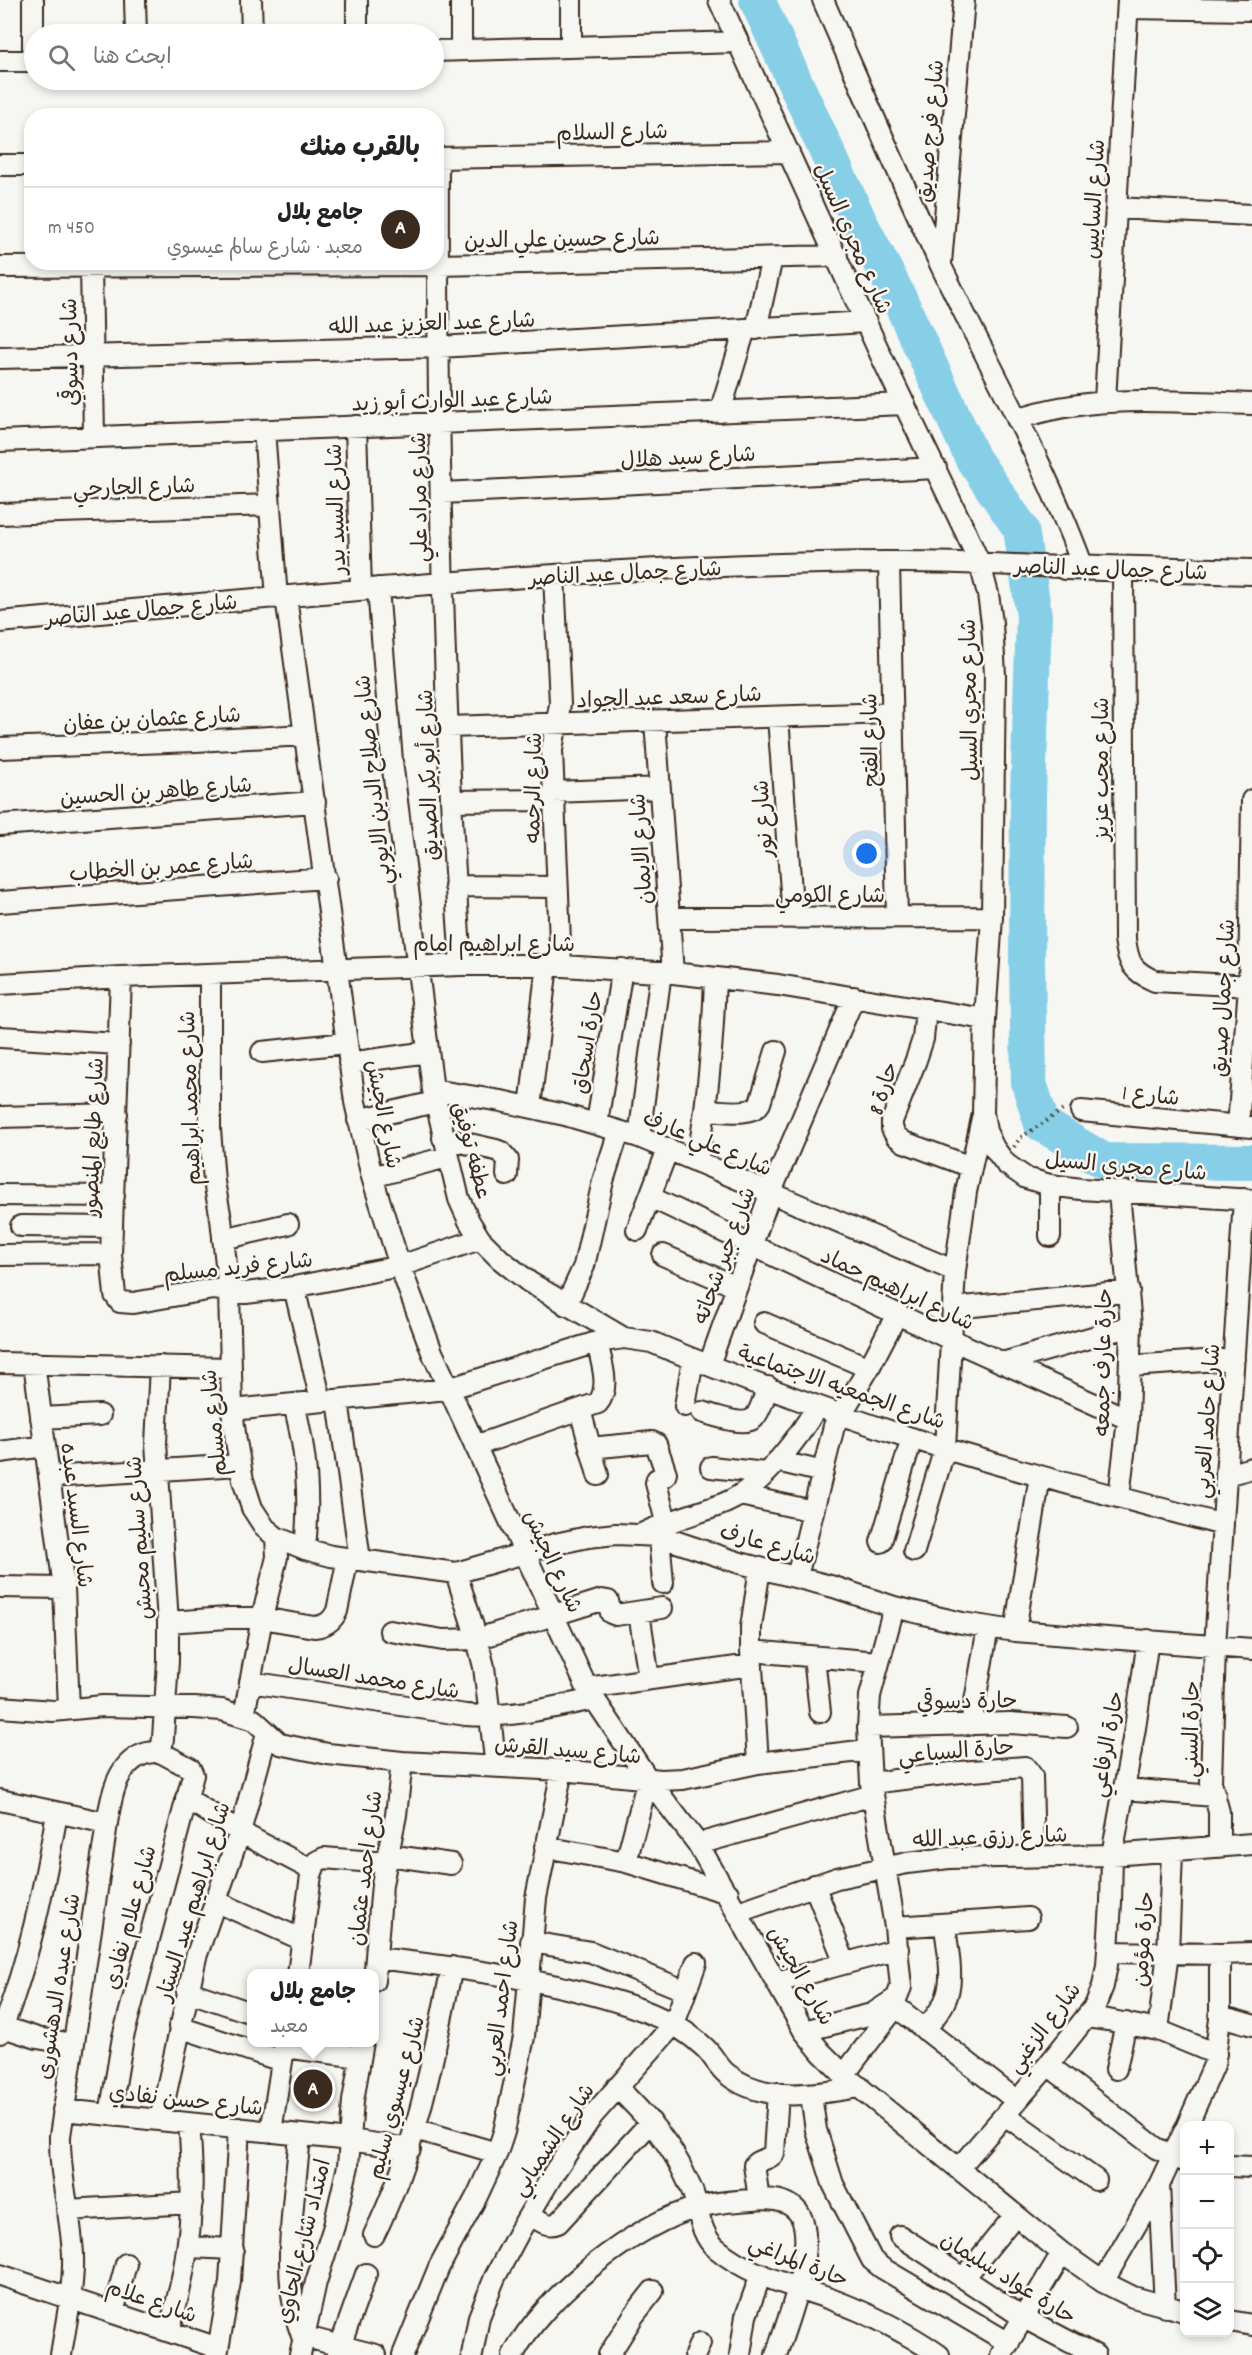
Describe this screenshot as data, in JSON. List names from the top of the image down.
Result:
{
  "streets": {
    "street": [
      "شارع السلام",
      "شارع فرج صديق",
      "شارع السايس",
      "شارع حسين علي الدين",
      "شارع مجري السيل",
      "شارع عبد العزيز عبد الله",
      "شارع دسوقي",
      "شارع عبد الوارث أبو زيد",
      "شارع سيد هلال",
      "شارع الجارحي",
      "شارع مراد علي",
      "شارع السيد بدر",
      "شارع جمال عبد الناصر",
      "شارع سعد عبد الجواد",
      "شارع عثمان بن عفان",
      "شارع الفتح",
      "شارع محب عزيز",
      "شارع أبو بكر الصديق",
      "شارع صلاح الدين الايوبي",
      "شارع الرحمه",
      "شارع طاهر بن الحسين",
      "شارع نور",
      "شارع الايمان",
      "شارع عمر بن الخطاب",
      "شارع الكومي",
      "شارع ابراهيم امام",
      "شارع جمال صديق",
      "حارة اسحاق",
      "حارة 8",
      "شارع 1",
      "شارع محمد ابراهيم",
      "شارع الجيش",
      "شارع طايع المنصور",
      "شارع علي عارف",
      "عطفه توفيق",
      "شارع جبر شحاته",
      "شارع فريد مسلم",
      "شارع ابراهيم حماد",
      "حارة عارف جمعه",
      "شارع الجمعيه الاجتماعية",
      "شارع حامد العربي",
      "شارع مسلم",
      "شارع السيد عبده",
      "شارع سليم محبش",
      "شارع عارف",
      "شارع محمد العسال",
      "حارة دسوقي",
      "حارة السني",
      "حارة الرفاعي",
      "شارع سيد القرش",
      "حارة السباعي",
      "شارع رزق عبد الله",
      "شارع احمد عثمان",
      "شارع ابراهيم عبد الستار",
      "شارع علام نفادي",
      "حارة مؤمن",
      "شارع عبده الدهشورى",
      "شارع احمد العربي",
      "شارع الزغبي",
      "شارع عيسوي سليم",
      "شارع حسن نفادي",
      "شارع الشمبابي",
      "امتداد شارع الحاوي",
      "حارة المراغي",
      "حارة عواد سليمان",
      "شارع علام"
    ]
  },
  "crossings": [
    ["شارع السلام", "شارع مجري السيل"],
    ["شارع حسين علي الدين", "شارع مجري السيل"],
    ["شارع مجري السيل", "شارع عبد العزيز عبد الله"],
    ["شارع مجري السيل", "شارع عبد الوارث أبو زيد"],
    ["شارع مجري السيل", "شارع سيد هلال"],
    ["شارع مجري السيل", "شارع جمال عبد الناصر"],
    ["شارع مجري السيل", "شارع الكومي"],
    ["شارع مجري السيل", "شارع ابراهيم امام"],
    ["شارع مجري السيل", "حارة عارف جمعه"],
    ["شارع مجري السيل", "شارع حامد العربي"],
    ["شارع عبد العزيز عبد الله", "شارع دسوقي"],
    ["شارع عبد العزيز عبد الله", "شارع مراد علي"],
    ["شارع دسوقي", "شارع عبد الوارث أبو زيد"],
    ["شارع عبد الوارث أبو زيد", "شارع مراد علي"],
    ["شارع عبد الوارث أبو زيد", "شارع السيد بدر"],
    ["شارع عبد الوارث أبو زيد", "شارع الجيش"],
    ["شارع سيد هلال", "شارع مراد علي"],
    ["شارع الجارحي", "شارع الجيش"],
    ["شارع مراد علي", "شارع جمال عبد الناصر"],
    ["شارع مراد علي", "شارع أبو بكر الصديق"],
    ["شارع السيد بدر", "شارع جمال عبد الناصر"],
    ["شارع السيد بدر", "شارع صلاح الدين الايوبي"],
    ["شارع جمال عبد الناصر", "شارع الفتح"],
    ["شارع جمال عبد الناصر", "شارع محب عزيز"],
    ["شارع جمال عبد الناصر", "شارع أبو بكر الصديق"],
    ["شارع جمال عبد الناصر", "شارع صلاح الدين الايوبي"],
    ["شارع جمال عبد الناصر", "شارع الرحمه"],
    ["شارع جمال عبد الناصر", "شارع الجيش"],
    ["شارع سعد عبد الجواد", "شارع الفتح"],
    ["شارع سعد عبد الجواد", "شارع أبو بكر الصديق"],
    ["شارع سعد عبد الجواد", "شارع الرحمه"],
    ["شارع سعد عبد الجواد", "شارع نور"],
    ["شارع سعد عبد الجواد", "شارع الايمان"],
    ["شارع عثمان بن عفان", "شارع الجيش"],
    ["شارع الفتح", "شارع الكومي"],
    ["شارع محب عزيز", "شارع جمال صديق"],
    ["شارع أبو بكر الصديق", "شارع ابراهيم امام"],
    ["شارع صلاح الدين الايوبي", "شارع ابراهيم امام"],
    ["شارع صلاح الدين الايوبي", "عطفه توفيق"],
    ["شارع الرحمه", "شارع ابراهيم امام"],
    ["شارع الرحمه", "شارع علي عارف"],
    ["شارع طاهر بن الحسين", "شارع الجيش"],
    ["شارع نور", "شارع الكومي"],
    ["شارع الايمان", "شارع الكومي"],
    ["شارع الايمان", "شارع ابراهيم امام"],
    ["شارع الايمان", "شارع علي عارف"],
    ["شارع عمر بن الخطاب", "شارع الجيش"],
    ["شارع ابراهيم امام", "حارة اسحاق"],
    ["شارع ابراهيم امام", "حارة 8"],
    ["شارع ابراهيم امام", "شارع محمد ابراهيم"],
    ["شارع ابراهيم امام", "شارع الجيش"],
    ["شارع ابراهيم امام", "شارع طايع المنصور"],
    ["شارع ابراهيم امام", "عطفه توفيق"],
    ["شارع ابراهيم امام", "شارع جبر شحاته"],
    ["شارع جمال صديق", "شارع 1"],
    ["حارة اسحاق", "شارع علي عارف"],
    ["شارع محمد ابراهيم", "شارع فريد مسلم"],
    ["شارع محمد ابراهيم", "شارع مسلم"],
    ["شارع الجيش", "شارع علي عارف"],
    ["شارع الجيش", "شارع فريد مسلم"],
    ["شارع الجيش", "شارع الجمعيه الاجتماعية"],
    ["شارع الجيش", "شارع عارف"],
    ["شارع الجيش", "شارع محمد العسال"],
    ["شارع الجيش", "شارع سيد القرش"],
    ["شارع الجيش", "حارة السباعي"],
    ["شارع الجيش", "شارع رزق عبد الله"],
    ["شارع الجيش", "شارع الزغبي"],
    ["شارع طايع المنصور", "شارع فريد مسلم"],
    ["شارع علي عارف", "عطفه توفيق"],
    ["شارع علي عارف", "شارع جبر شحاته"],
    ["عطفه توفيق", "شارع فريد مسلم"],
    ["عطفه توفيق", "شارع الجمعيه الاجتماعية"],
    ["شارع جبر شحاته", "شارع ابراهيم حماد"],
    ["شارع جبر شحاته", "شارع الجمعيه الاجتماعية"],
    ["شارع فريد مسلم", "شارع مسلم"],
    ["شارع ابراهيم حماد", "حارة عارف جمعه"],
    ["حارة عارف جمعه", "شارع الجمعيه الاجتماعية"],
    ["شارع الجمعيه الاجتماعية", "شارع حامد العربي"],
    ["شارع الجمعيه الاجتماعية", "شارع مسلم"],
    ["شارع حامد العربي", "شارع عارف"],
    ["شارع حامد العربي", "حارة السني"],
    ["شارع مسلم", "شارع عارف"],
    ["شارع عارف", "حارة السني"],
    ["شارع عارف", "حارة الرفاعي"],
    ["حارة السني", "شارع رزق عبد الله"],
    ["حارة الرفاعي", "شارع رزق عبد الله"],
    ["حارة الرفاعي", "شارع الزغبي"],
    ["شارع سيد القرش", "شارع احمد عثمان"],
    ["شارع سيد القرش", "شارع ابراهيم عبد الستار"],
    ["شارع سيد القرش", "شارع احمد العربي"],
    ["حارة السباعي", "شارع رزق عبد الله"],
    ["شارع رزق عبد الله", "حارة مؤمن"],
    ["شارع رزق عبد الله", "شارع الزغبي"],
    ["شارع ابراهيم عبد الستار", "شارع حسن نفادي"],
    ["شارع علام نفادي", "شارع عبده الدهشورى"],
    ["شارع علام نفادي", "شارع حسن نفادي"],
    ["شارع عبده الدهشورى", "شارع حسن نفادي"],
    ["شارع عبده الدهشورى", "شارع علام"],
    ["شارع عيسوي سليم", "شارع حسن نفادي"],
    ["شارع حسن نفادي", "امتداد شارع الحاوي"],
    ["شارع الشمبابي", "حارة المراغي"]
  ],
  "page": {
    "search": "ابحث هنا",
    "heading": "بالقرب منك",
    "list": [
      {
        "mark": "A",
        "name": "جامع بلال",
        "note": "معبد · شارع سالم عيسوي",
        "value": "450 m"
      }
    ],
    "popup": ["جامع بلال", "معبد"],
    "pins": "A",
    "map_buttons": ["+", "−"]
  }
}
